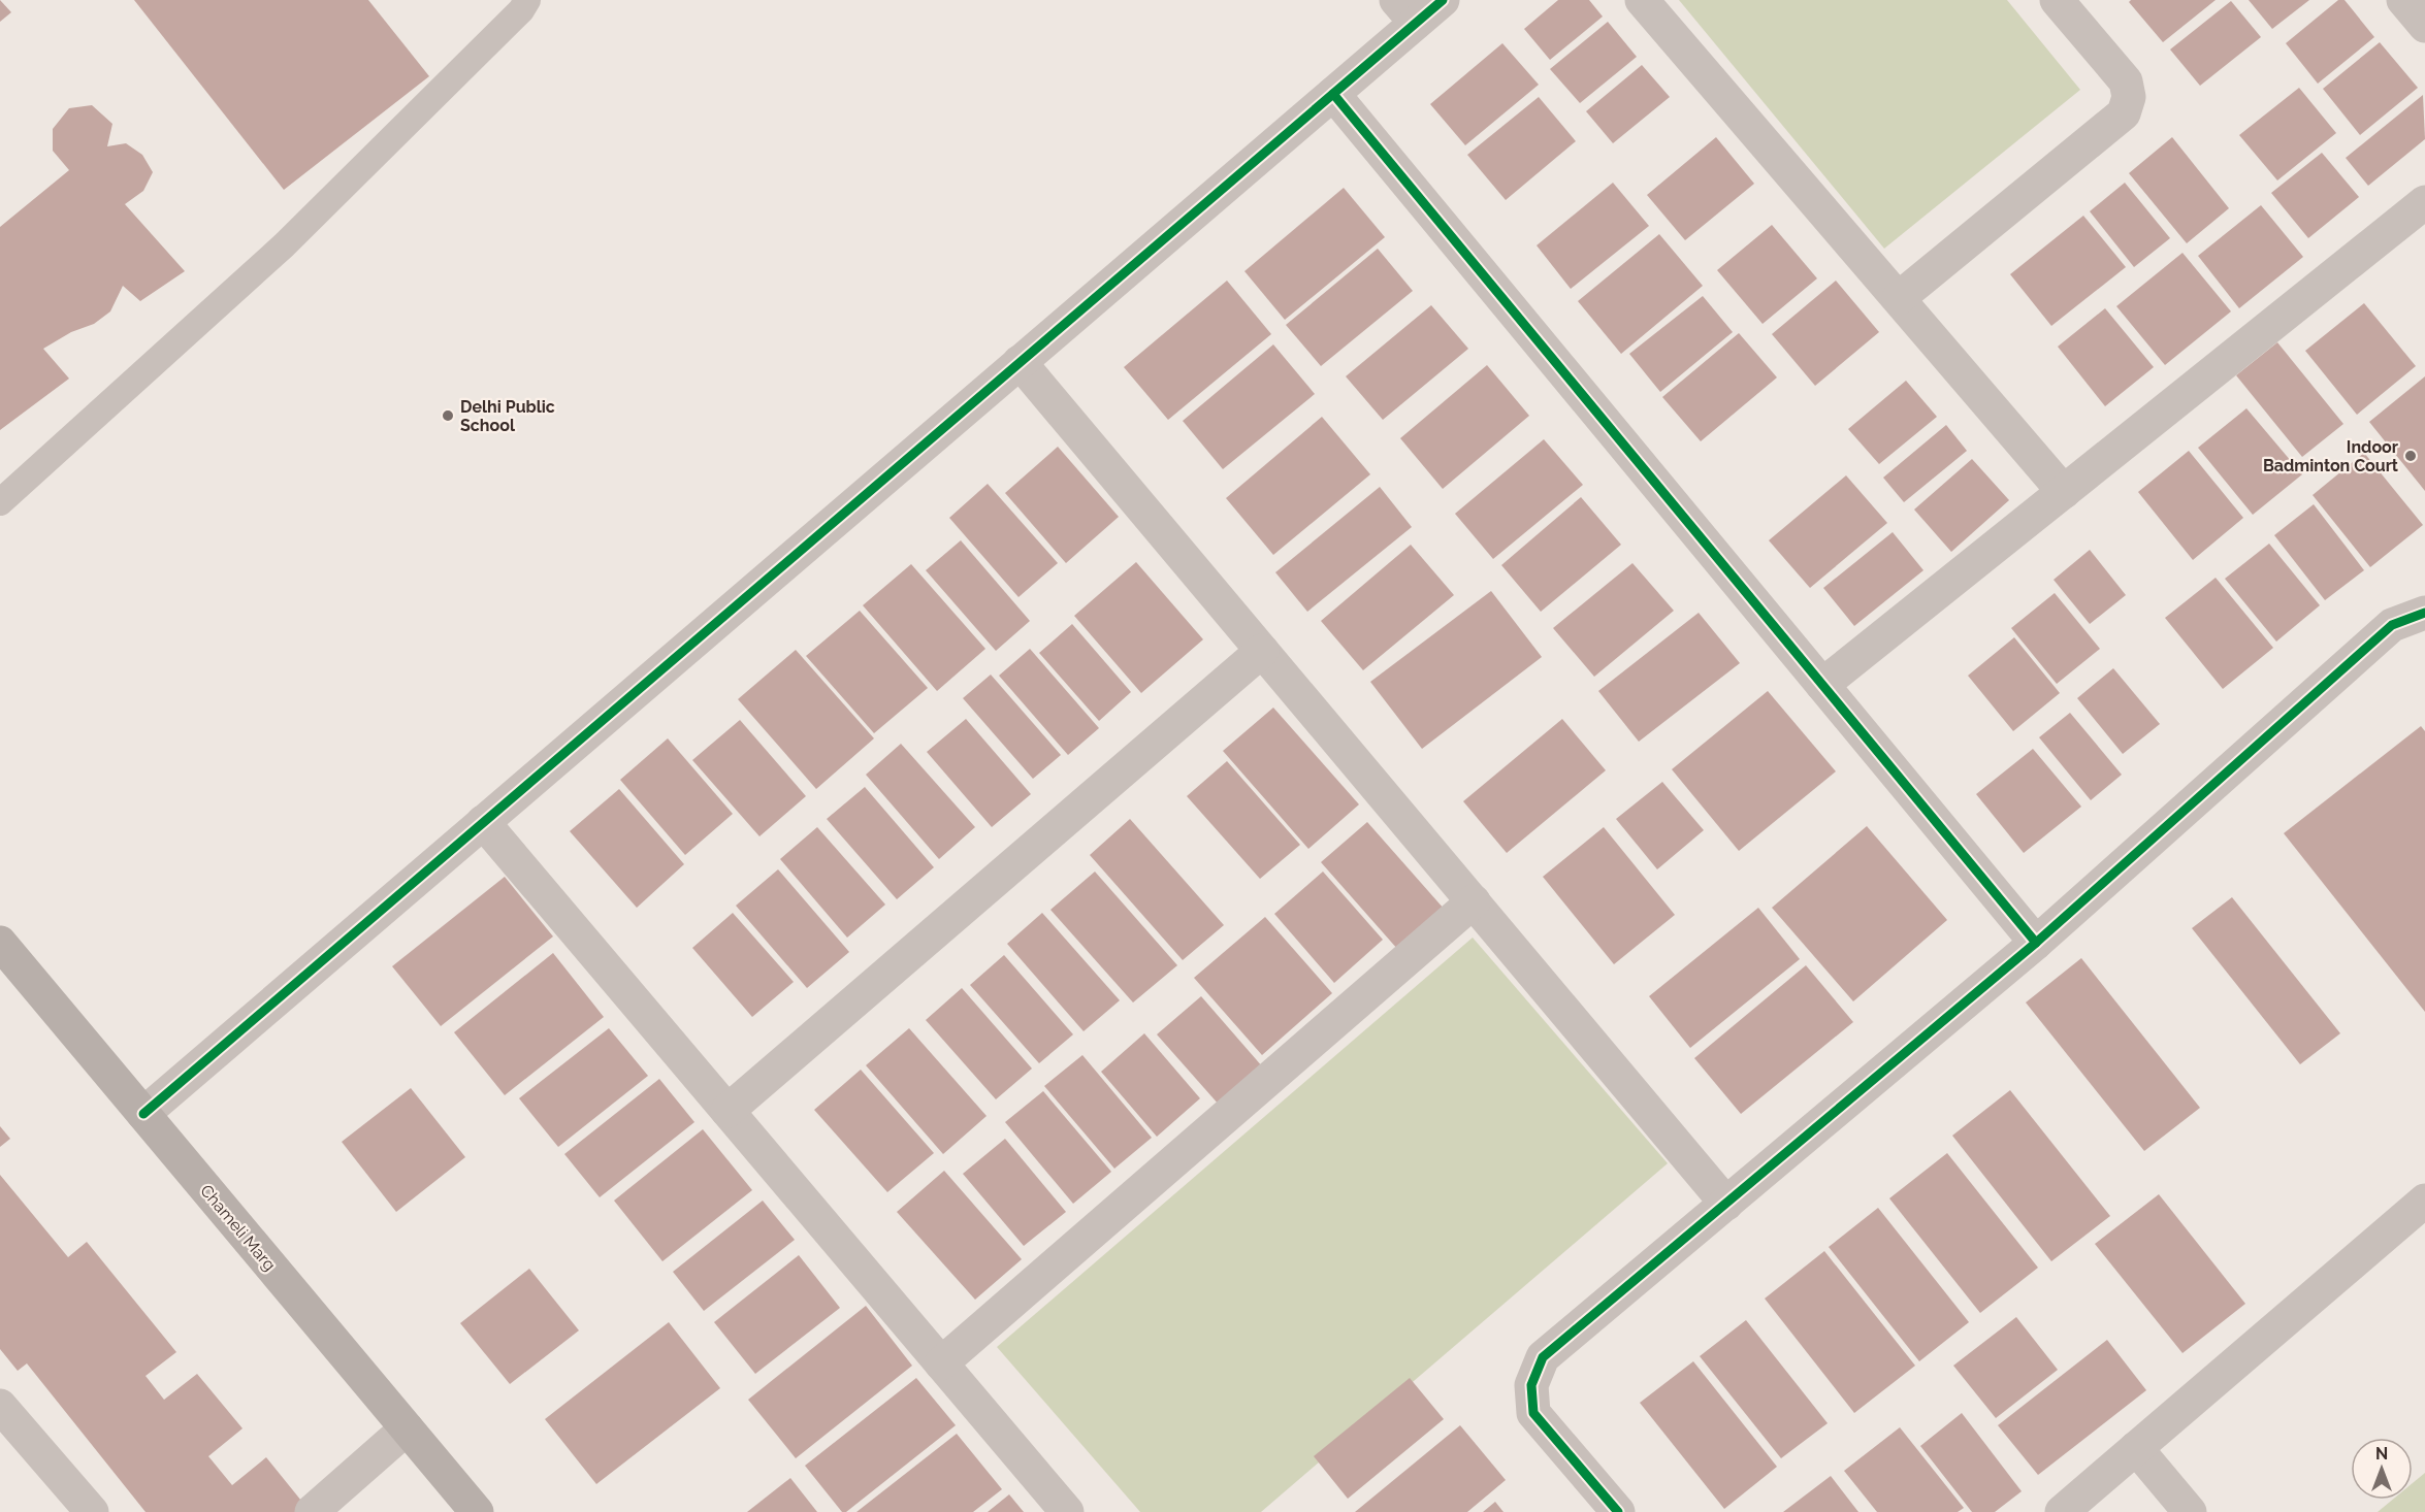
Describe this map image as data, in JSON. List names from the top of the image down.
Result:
{
  "streets": {
    "street": ["Chameli Marg"]
  },
  "places": ["Delhi Public School", "Indoor Badminton Court"],
  "north": "top"
}
